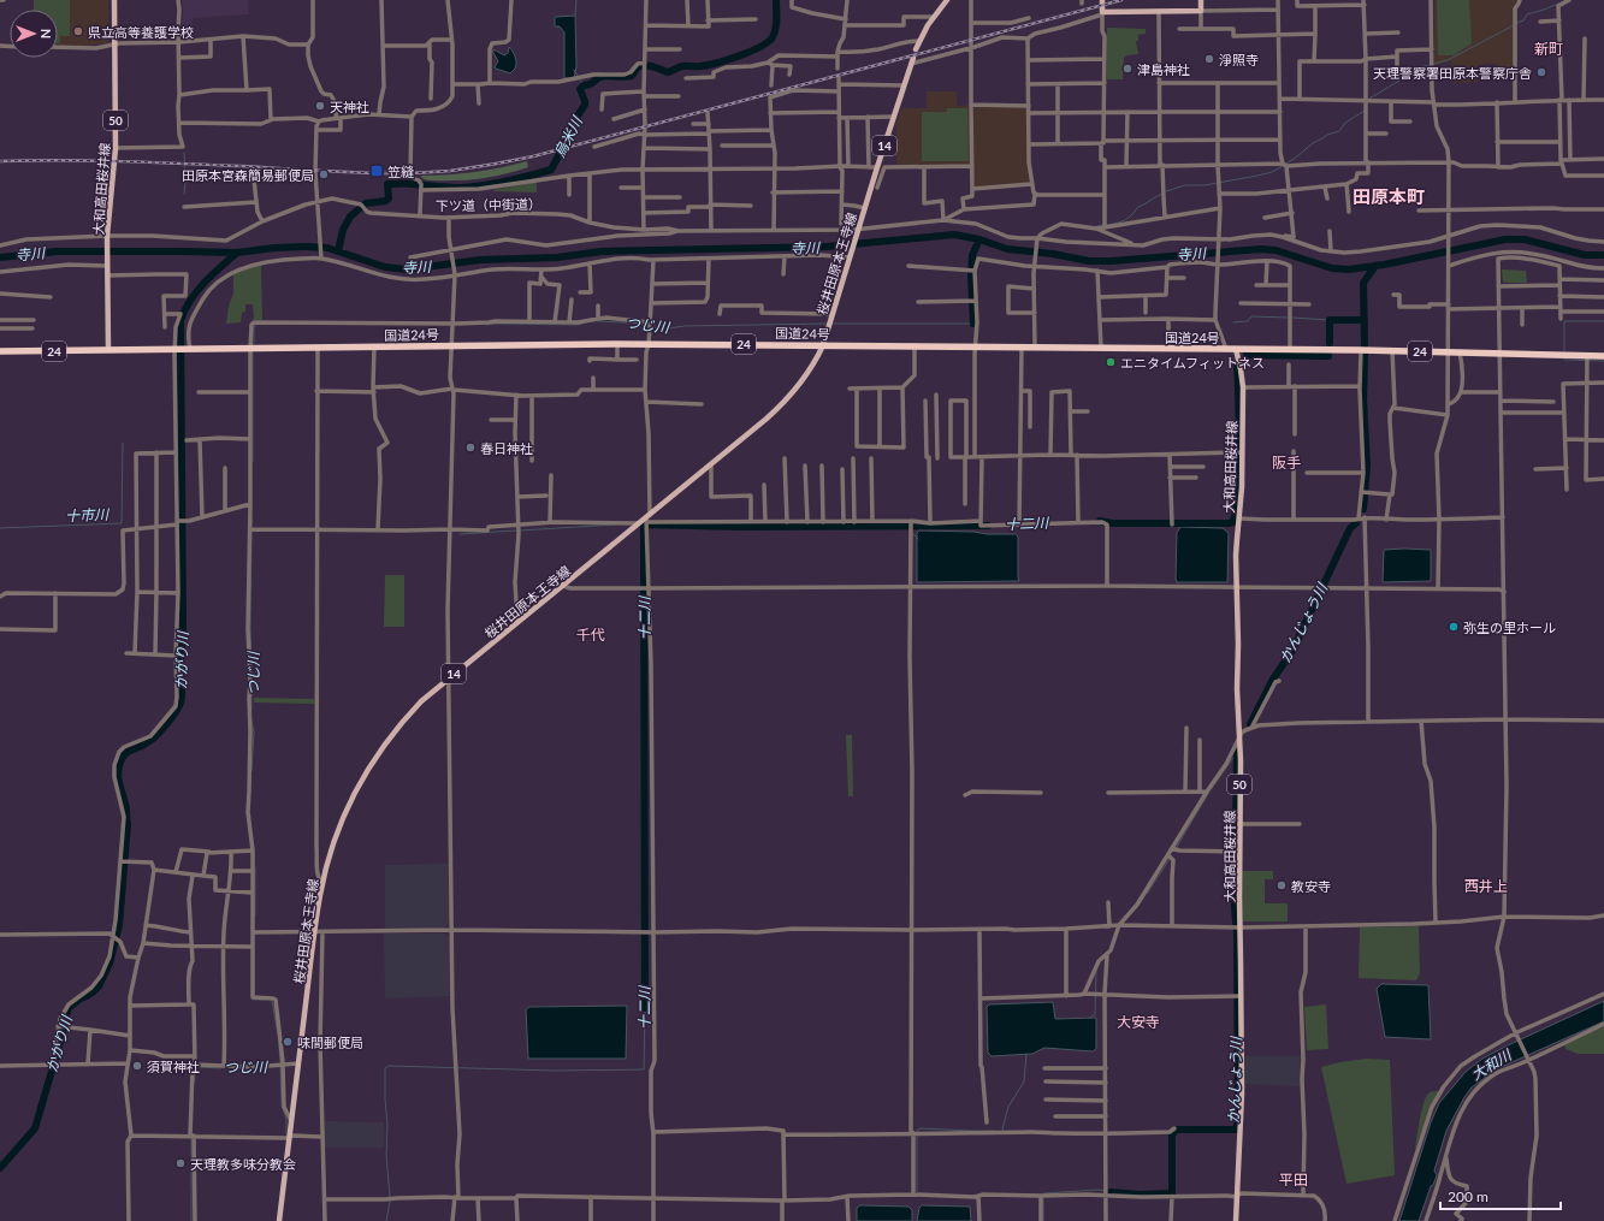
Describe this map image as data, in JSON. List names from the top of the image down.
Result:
{
  "streets": {
    "highway": ["国道24号", "24"],
    "main road": [
      "50",
      "14",
      "大和高田桜井線",
      "桜井田原本王寺線"
    ],
    "street": ["下ツ道（中街道）"]
  },
  "crossings": [
    ["大和高田桜井線", "下ツ道（中街道）"],
    ["大和高田桜井線", "国道24号"],
    ["下ツ道（中街道）", "桜井田原本王寺線"],
    ["桜井田原本王寺線", "国道24号"]
  ],
  "districts": [
    "新町",
    "田原本町",
    "阪手",
    "千代",
    "西井上",
    "大安寺",
    "平田"
  ],
  "water": [
    "烏米川",
    "寺川",
    "つじ川",
    "十市川",
    "十二川",
    "かんじょう川",
    "かがり川",
    "大和川"
  ],
  "places": {
    "other": [
      "県立高等養護学校",
      "淨照寺",
      "津島神社",
      "天理警察署田原本警察庁舎",
      "天神社",
      "田原本宮森簡易郵便局",
      "エニタイムフィットネス",
      "春日神社",
      "弥生の里ホール",
      "教安寺",
      "味間郵便局",
      "須賀神社",
      "天理教多味分教会"
    ],
    "transit": ["笠縫"]
  },
  "scale_bar": "200 m",
  "north": "right"
}
